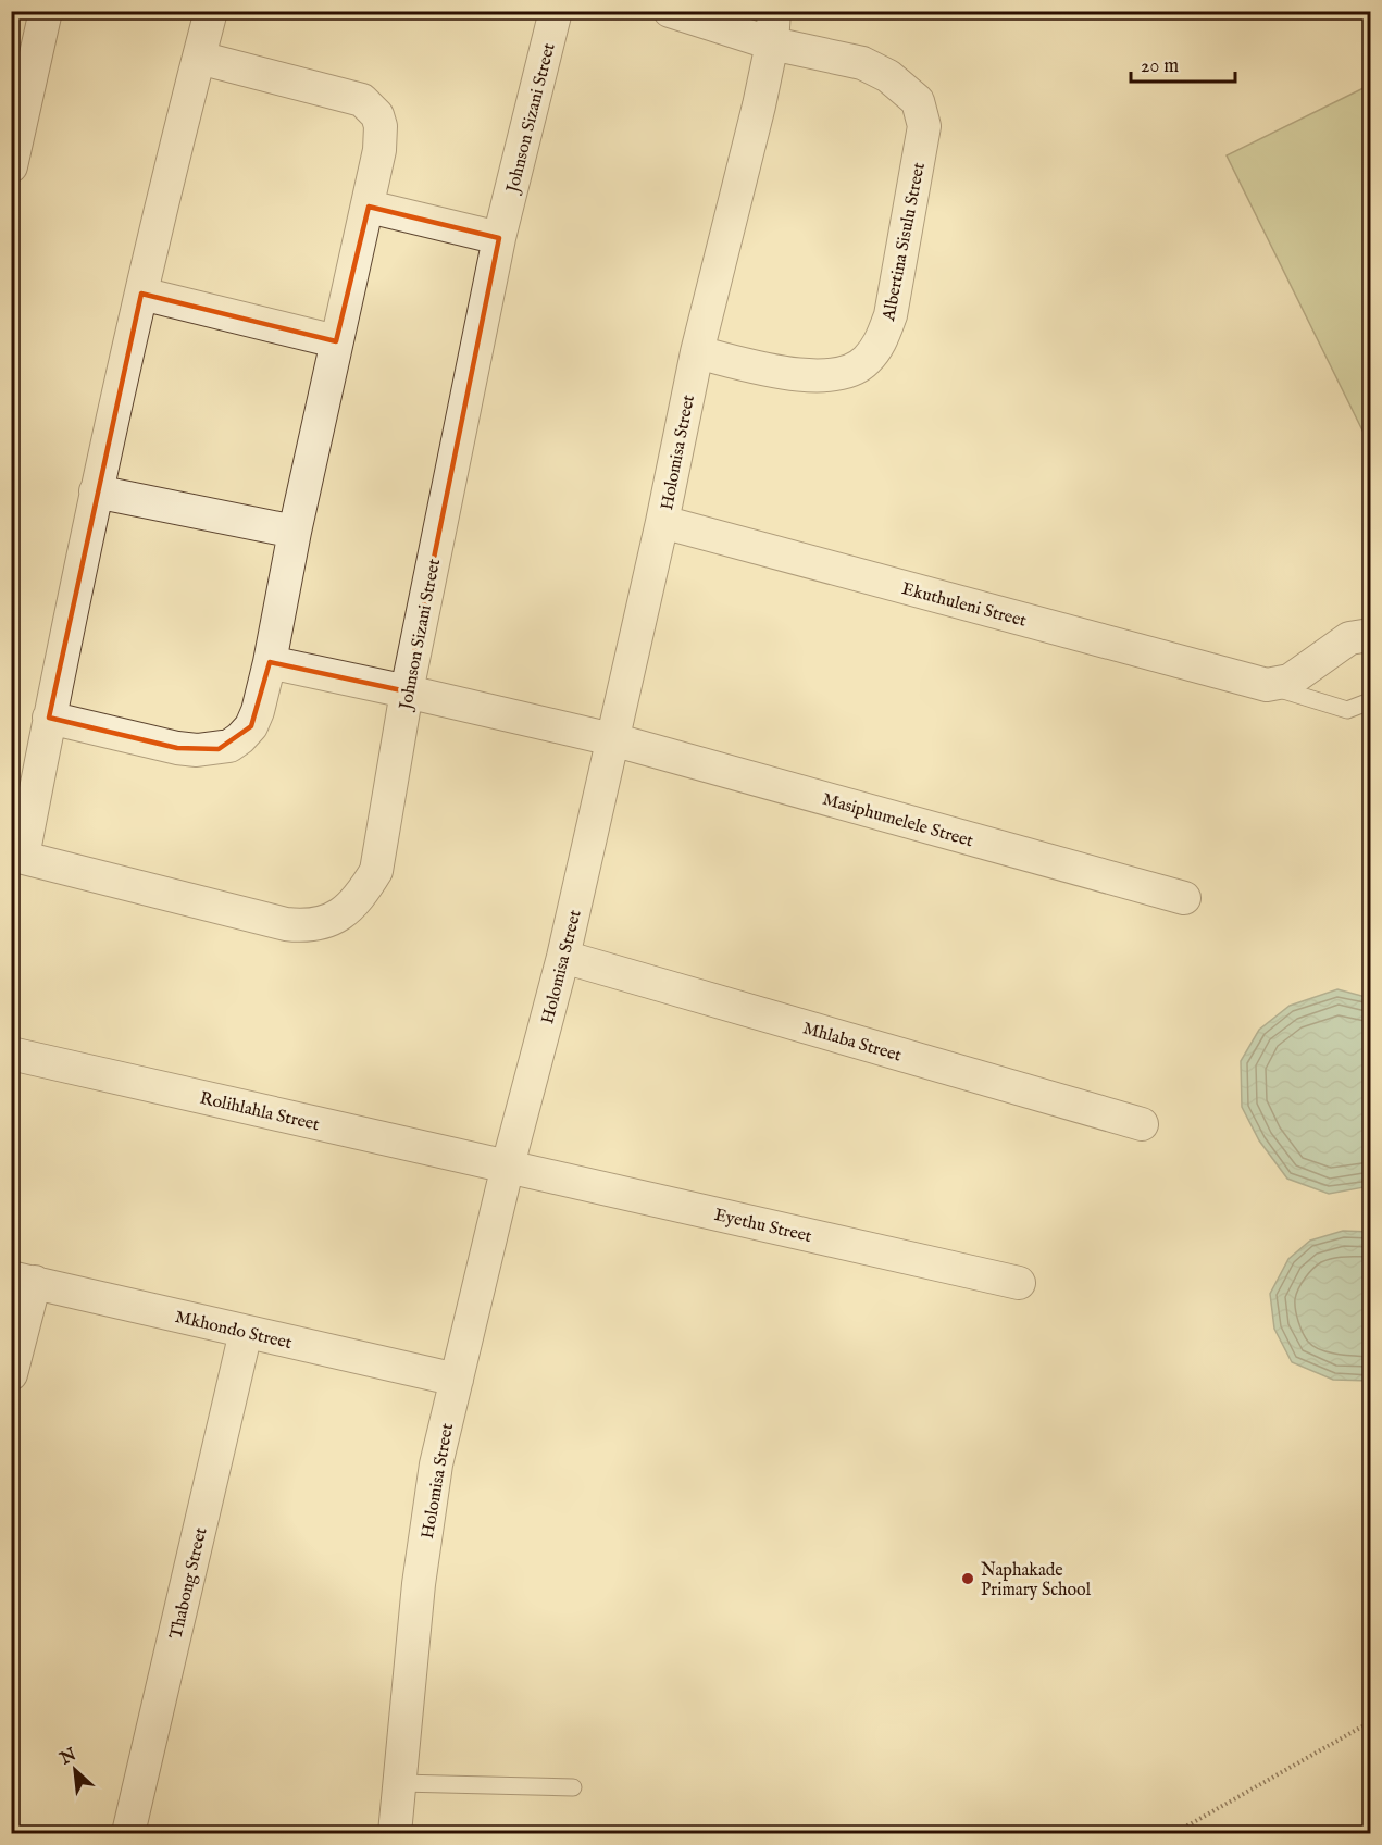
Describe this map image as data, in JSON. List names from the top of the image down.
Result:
{
  "streets": {
    "street": [
      "Johnson Sizani Street",
      "Albertina Sisulu Street",
      "Holomisa Street",
      "Ekuthuleni Street",
      "Masiphumelele Street",
      "Mhlaba Street",
      "Rolihlahla Street",
      "Eyethu Street",
      "Mkhondo Street",
      "Thabong Street"
    ]
  },
  "crossings": [
    ["Johnson Sizani Street", "Masiphumelele Street"],
    ["Albertina Sisulu Street", "Holomisa Street"],
    ["Holomisa Street", "Ekuthuleni Street"],
    ["Holomisa Street", "Masiphumelele Street"],
    ["Holomisa Street", "Mhlaba Street"],
    ["Holomisa Street", "Rolihlahla Street"],
    ["Holomisa Street", "Eyethu Street"],
    ["Holomisa Street", "Mkhondo Street"],
    ["Rolihlahla Street", "Eyethu Street"],
    ["Mkhondo Street", "Thabong Street"]
  ],
  "places": ["Naphakade Primary School"],
  "scale_bar": "20 m",
  "north": "top left"
}
